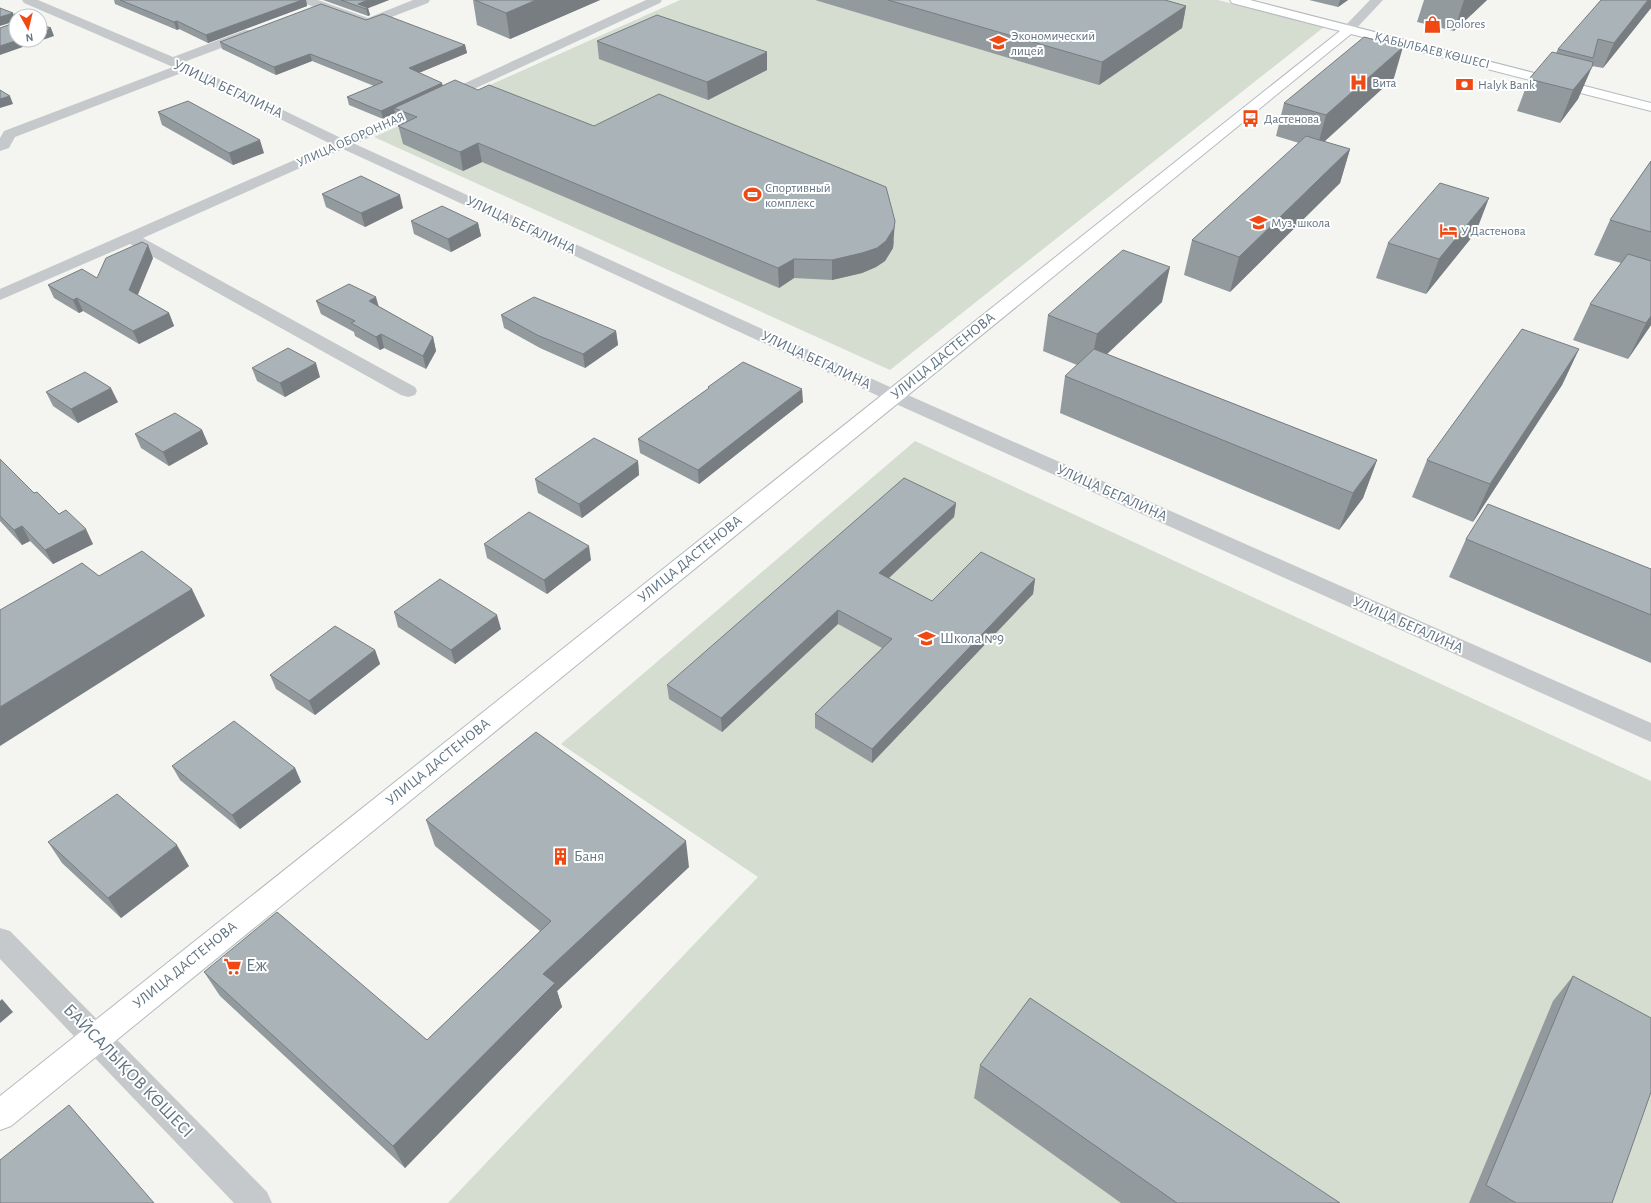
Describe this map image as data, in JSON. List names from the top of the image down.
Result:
{
  "streets": {
    "street": [
      "ҚАБЫЛБАЕВ КӨШЕСІ",
      "УЛИЦА БЕГАЛИНА",
      "УЛИЦА ОБОРОННАЯ",
      "УЛИЦА ДАСТЕНОВА",
      "БАЙСАЛЫҚОВ КӨШЕСІ"
    ]
  },
  "crossings": [
    ["ҚАБЫЛБАЕВ КӨШЕСІ", "УЛИЦА ДАСТЕНОВА"],
    ["УЛИЦА БЕГАЛИНА", "УЛИЦА ОБОРОННАЯ"],
    ["УЛИЦА БЕГАЛИНА", "УЛИЦА ДАСТЕНОВА"],
    ["УЛИЦА ДАСТЕНОВА", "БАЙСАЛЫҚОВ КӨШЕСІ"]
  ],
  "places": {
    "shop": ["Dolores"],
    "school or university": ["Экономический лицей", "Муз. школа", "Школа №9"],
    "hospital": ["Вита"],
    "bank": ["Halyk Bank"],
    "bus stop": ["Дастенова"],
    "sports": ["Спортивный комплекс"],
    "hotel": ["У Дастенова"],
    "building": ["Баня"],
    "supermarket": ["Еж"]
  },
  "north": "bottom"
}
